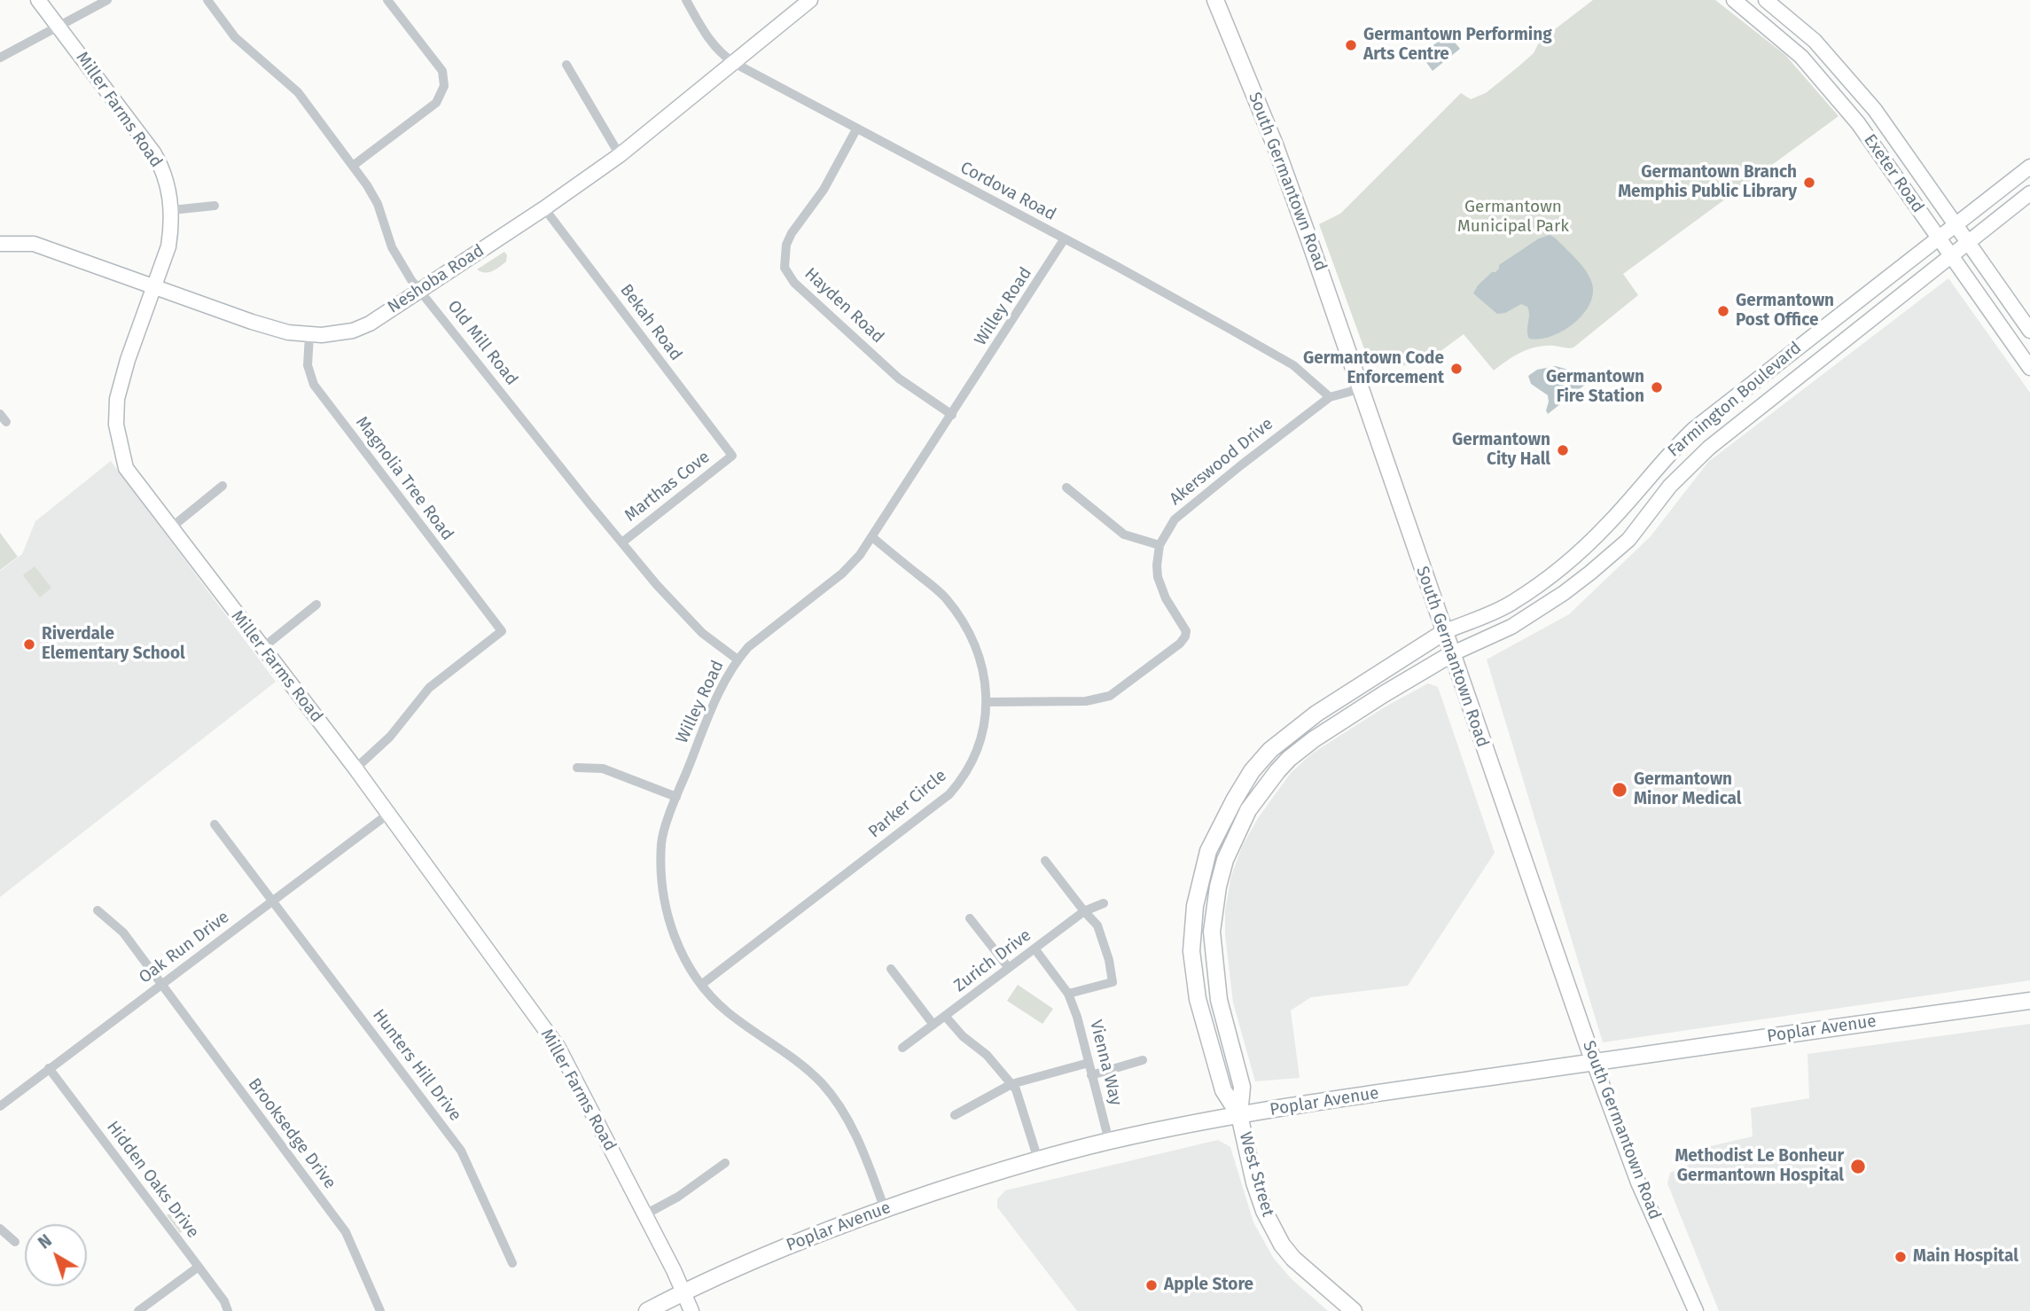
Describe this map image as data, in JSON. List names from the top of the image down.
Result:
{
  "streets": {
    "main road": ["South Germantown Road", "Poplar Avenue", "West Street"],
    "street": [
      "Miller Farms Road",
      "Exeter Road",
      "Cordova Road",
      "Neshoba Road",
      "Hayden Road",
      "Willey Road",
      "Bekah Road",
      "Old Mill Road",
      "Farmington Boulevard",
      "Akerswood Drive",
      "Magnolia Tree Road",
      "Marthas Cove",
      "Parker Circle",
      "Oak Run Drive",
      "Zurich Drive",
      "Vienna Way",
      "Hunters Hill Drive",
      "Brooksedge Drive",
      "Hidden Oaks Drive"
    ]
  },
  "crossings": [
    ["Miller Farms Road", "Neshoba Road"],
    ["Miller Farms Road", "Magnolia Tree Road"],
    ["Miller Farms Road", "Oak Run Drive"],
    ["Miller Farms Road", "Poplar Avenue"],
    ["Exeter Road", "Farmington Boulevard"],
    ["South Germantown Road", "Farmington Boulevard"],
    ["South Germantown Road", "Akerswood Drive"],
    ["South Germantown Road", "Poplar Avenue"],
    ["Cordova Road", "Neshoba Road"],
    ["Cordova Road", "Hayden Road"],
    ["Cordova Road", "Willey Road"],
    ["Cordova Road", "Akerswood Drive"],
    ["Neshoba Road", "Bekah Road"],
    ["Neshoba Road", "Old Mill Road"],
    ["Neshoba Road", "Magnolia Tree Road"],
    ["Hayden Road", "Willey Road"],
    ["Willey Road", "Old Mill Road"],
    ["Willey Road", "Parker Circle"],
    ["Willey Road", "Poplar Avenue"],
    ["Bekah Road", "Marthas Cove"],
    ["Old Mill Road", "Marthas Cove"],
    ["Akerswood Drive", "Parker Circle"],
    ["Oak Run Drive", "Hunters Hill Drive"],
    ["Oak Run Drive", "Brooksedge Drive"],
    ["Oak Run Drive", "Hidden Oaks Drive"],
    ["Zurich Drive", "Vienna Way"],
    ["Poplar Avenue", "Vienna Way"],
    ["Poplar Avenue", "West Street"]
  ],
  "parks": ["Germantown Municipal Park"],
  "places": [
    "Germantown Performing Arts Centre",
    "Germantown Branch Memphis Public Library",
    "Germantown Post Office",
    "Germantown Code Enforcement",
    "Germantown Fire Station",
    "Germantown City Hall",
    "Riverdale Elementary School",
    "Germantown Minor Medical",
    "Methodist Le Bonheur Germantown Hospital",
    "Main Hospital",
    "Apple Store"
  ],
  "north": "top left"
}
